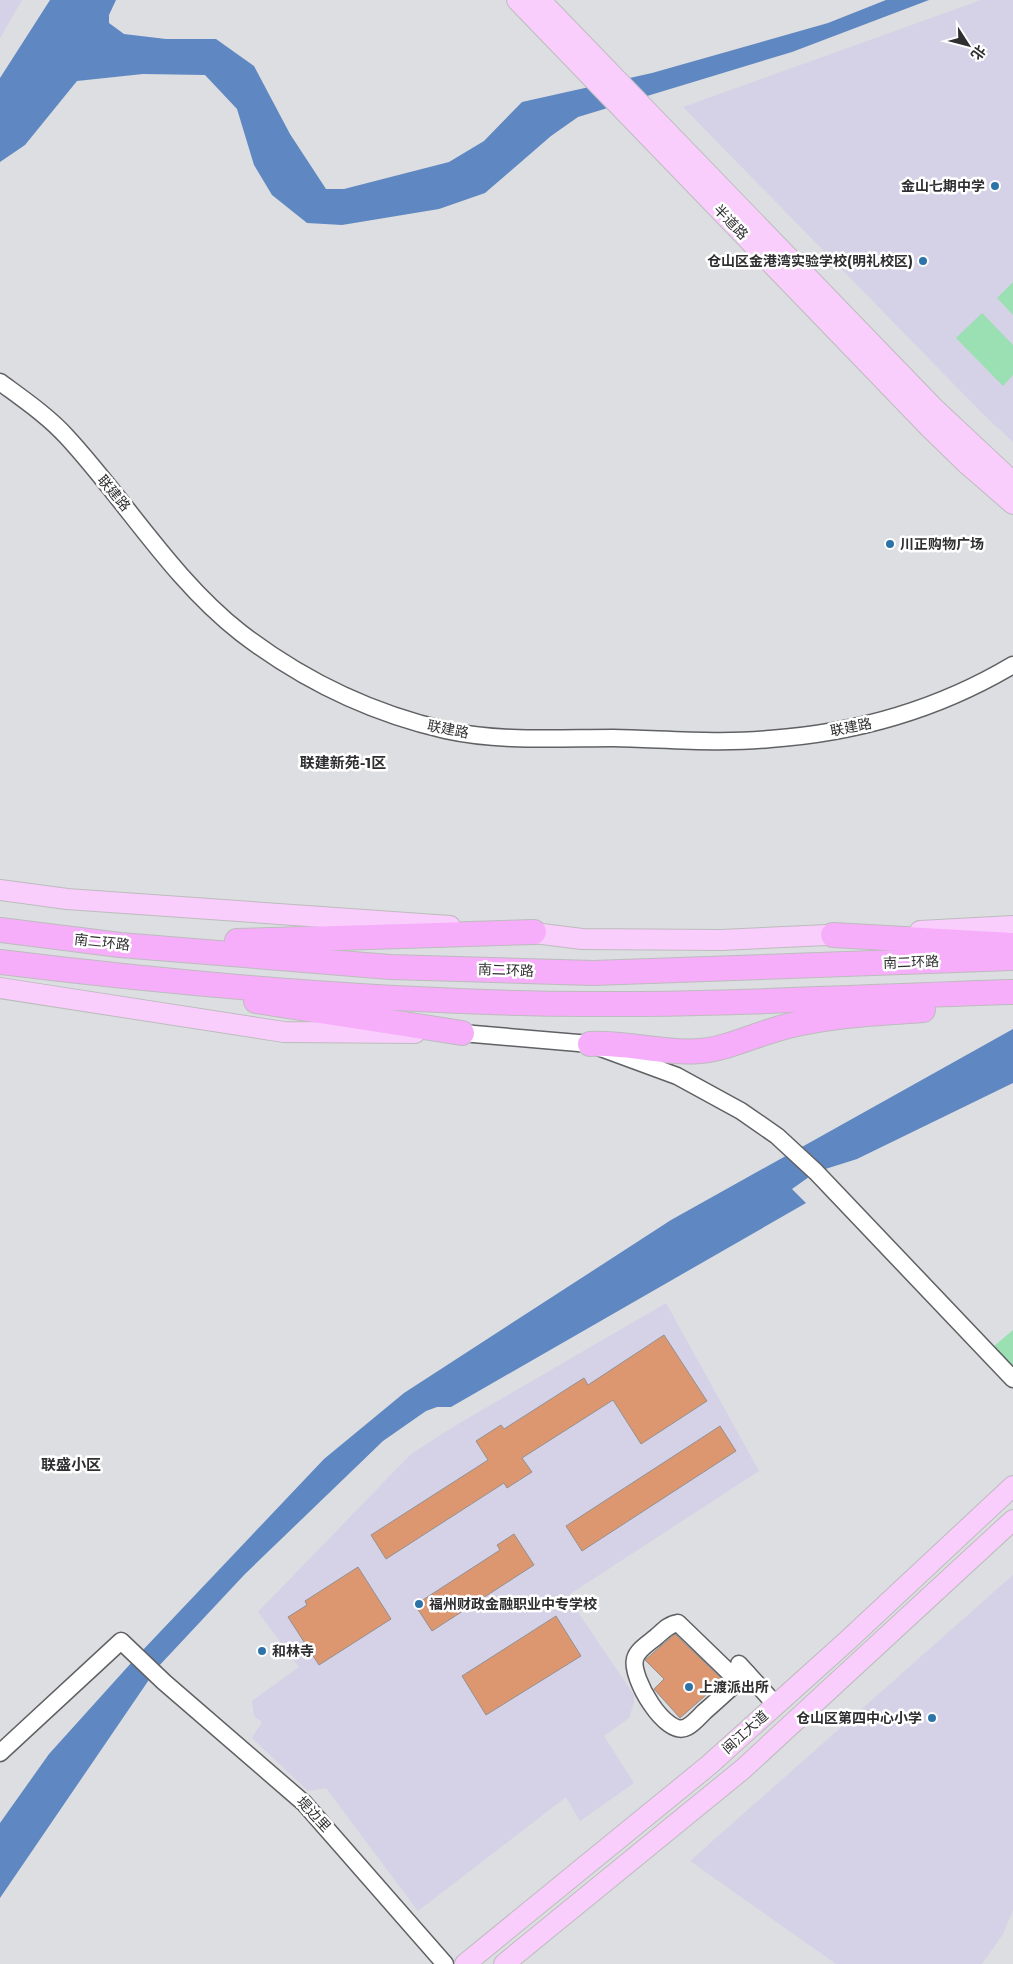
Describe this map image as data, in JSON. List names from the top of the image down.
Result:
{
  "streets": {
    "highway": ["南二环路"],
    "main road": ["半道路", "闽江大道"],
    "street": ["联建路", "堤边里"]
  },
  "districts": ["联建新苑-1区", "联盛小区"],
  "places": [
    "金山七期中学",
    "仓山区金港湾实验学校(明礼校区)",
    "川正购物广场",
    "福州财政金融职业中专学校",
    "和林寺",
    "上渡派出所",
    "仓山区第四中心小学"
  ],
  "north": "bottom right"
}
